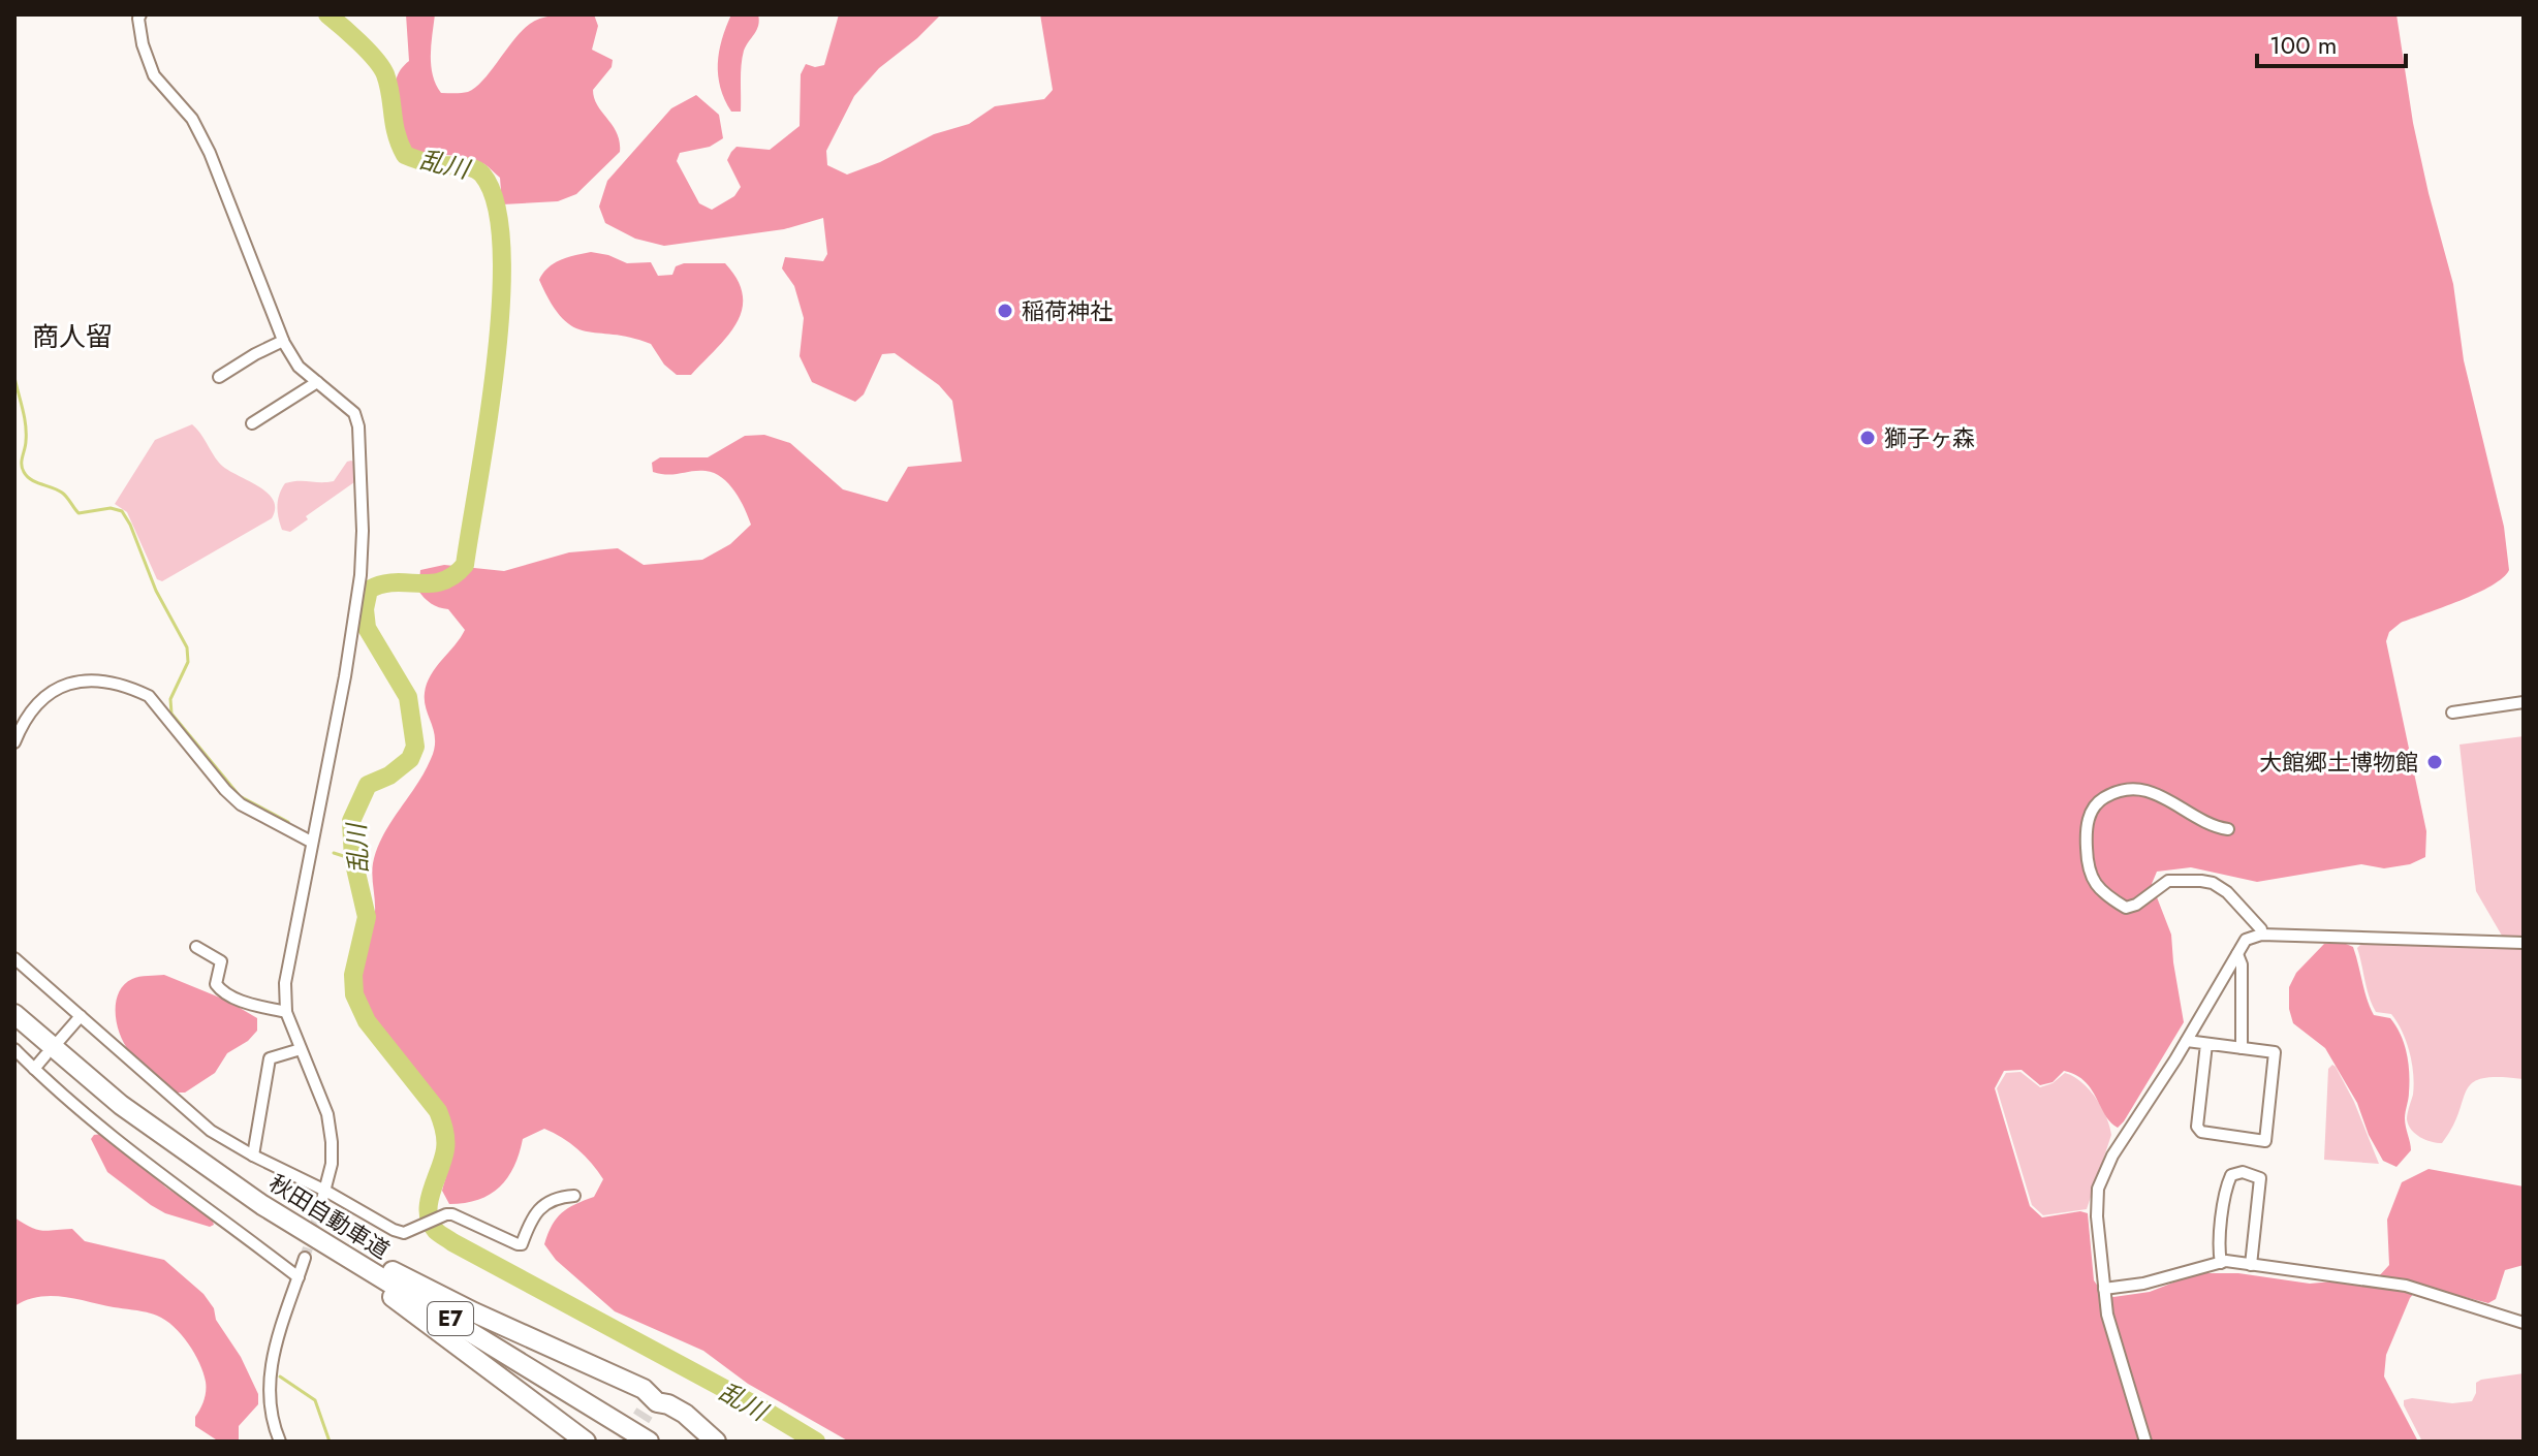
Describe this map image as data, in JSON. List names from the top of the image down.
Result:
{
  "streets": {
    "highway": ["秋田自動車道", "E7"]
  },
  "districts": ["商人留"],
  "water": ["乱川"],
  "places": ["稲荷神社", "獅子ヶ森", "大館郷土博物館"],
  "scale_bar": "100 m"
}
